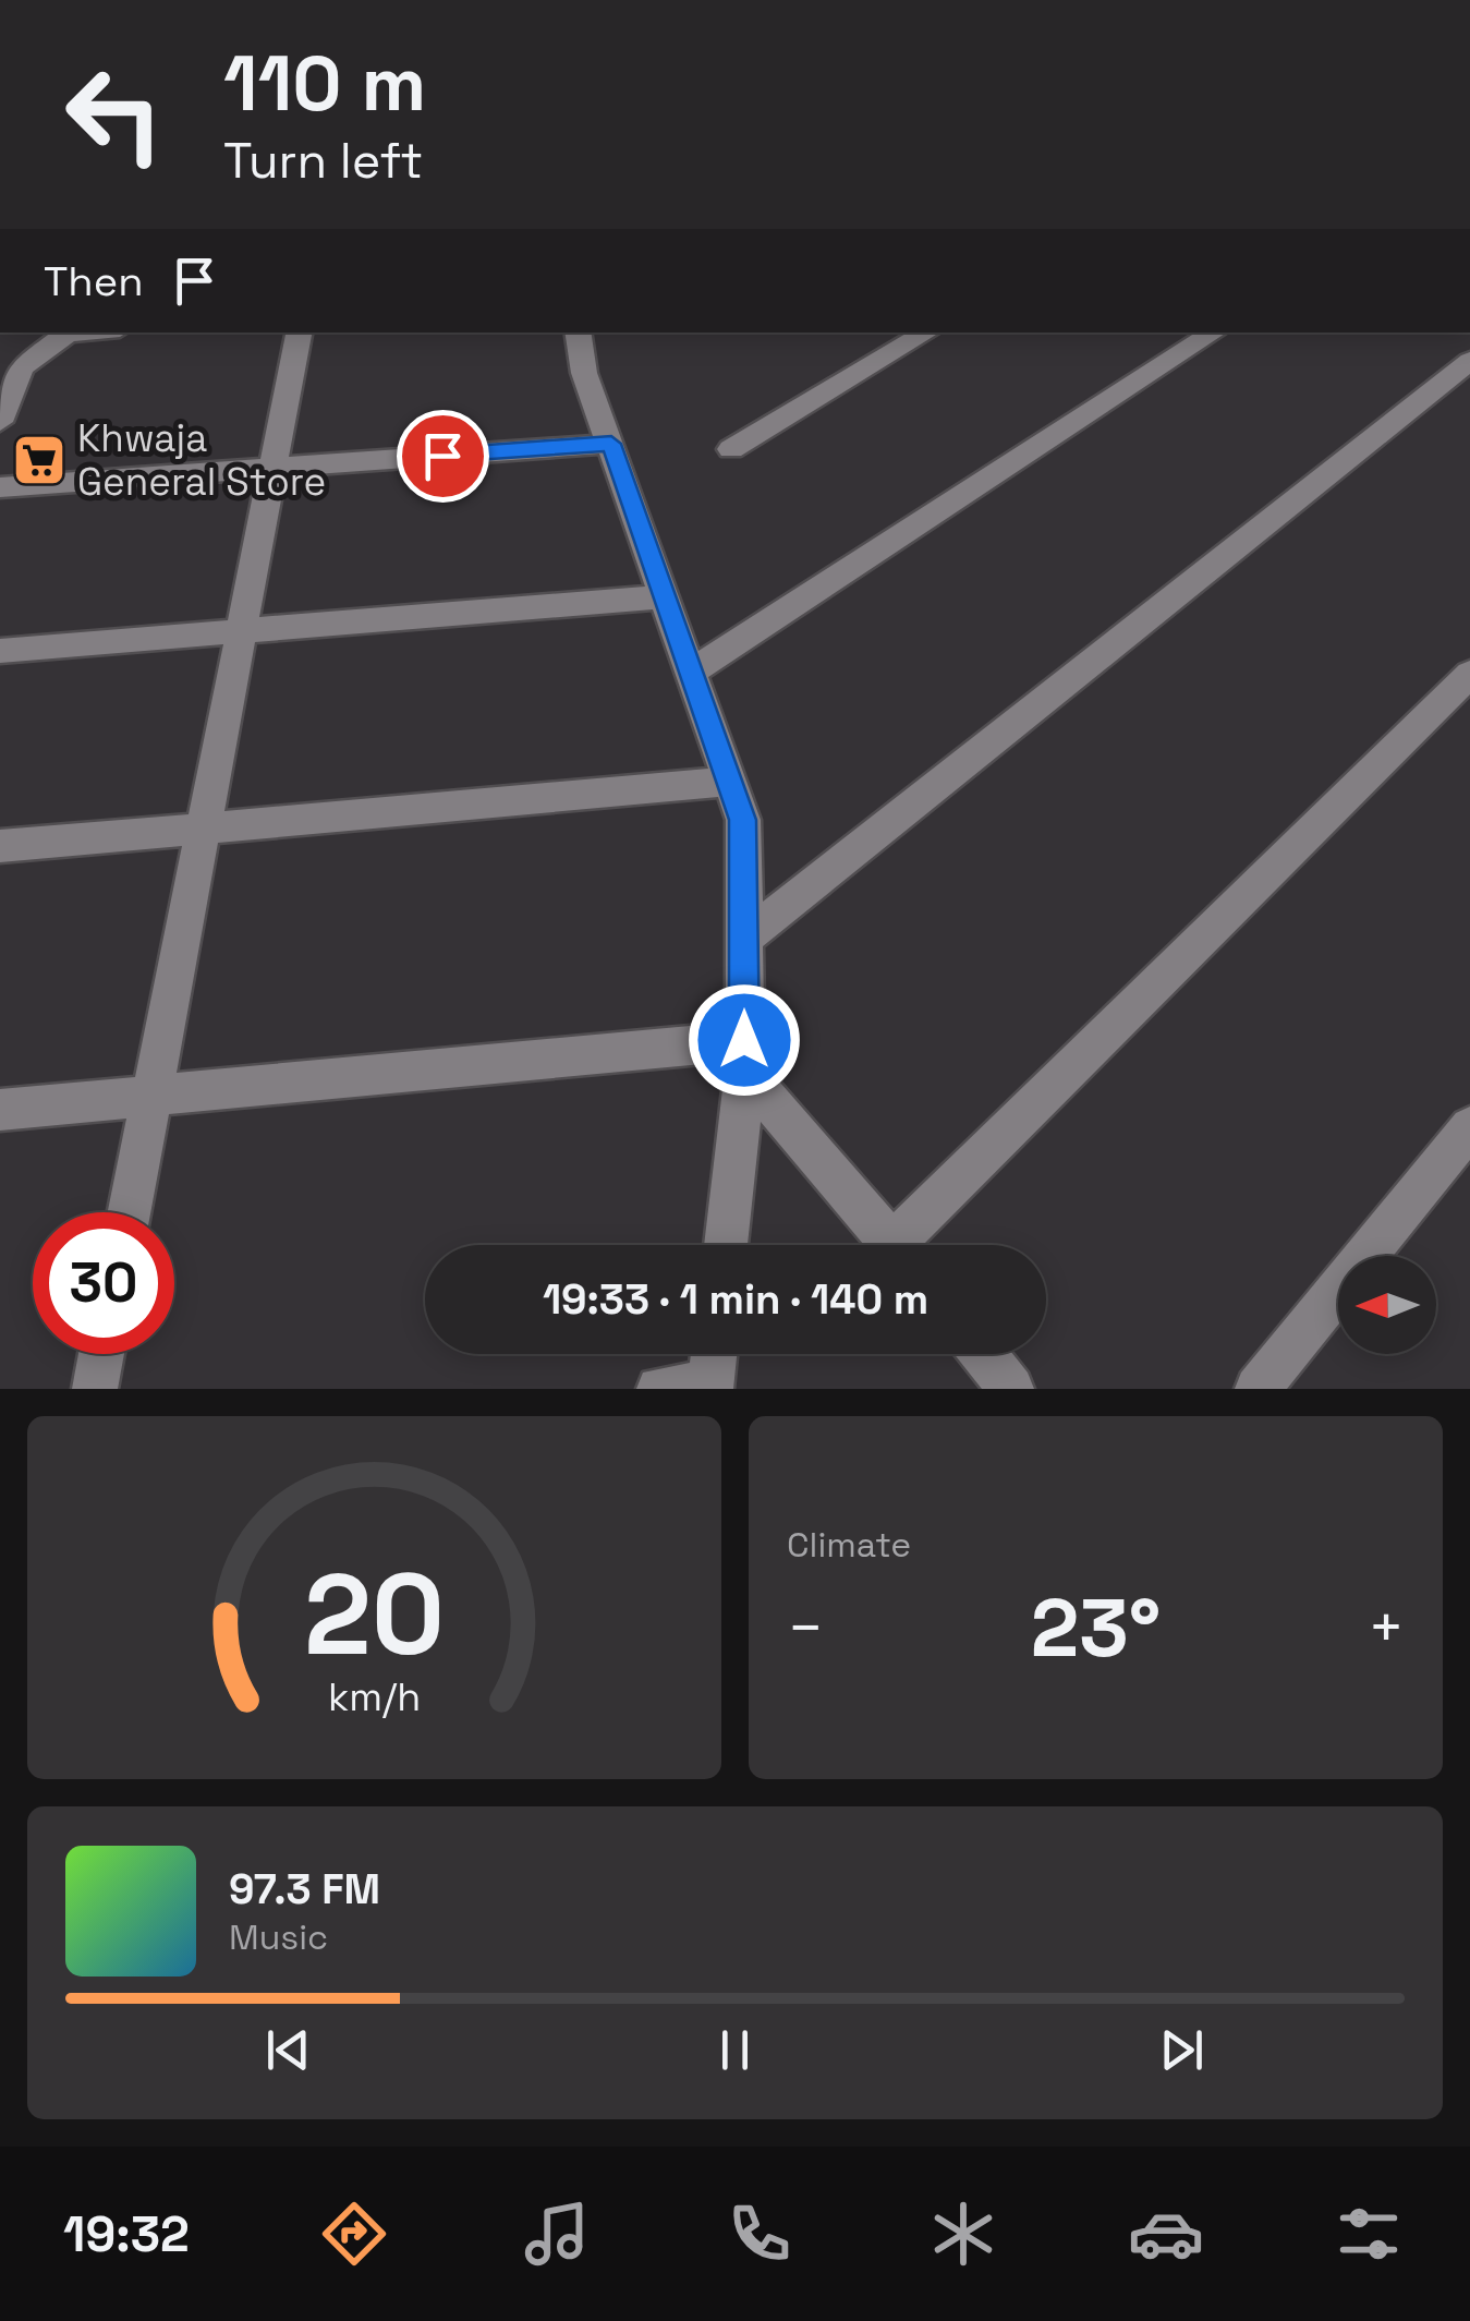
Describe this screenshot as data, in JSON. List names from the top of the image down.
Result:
{
  "places": {
    "supermarket": ["Khwaja General Store"]
  },
  "north": "left",
  "page": {
    "turn": ["110 m", "Turn left"],
    "then": "Then",
    "limit": "30",
    "trip": "19:33 · 1 min · 140 m",
    "tile": "Climate",
    "heat": ["−", "23°", "+"],
    "song": ["97.3 FM", "Music"],
    "tabs": "19:32",
    "gauge": ["20", "km/h"]
  }
}
